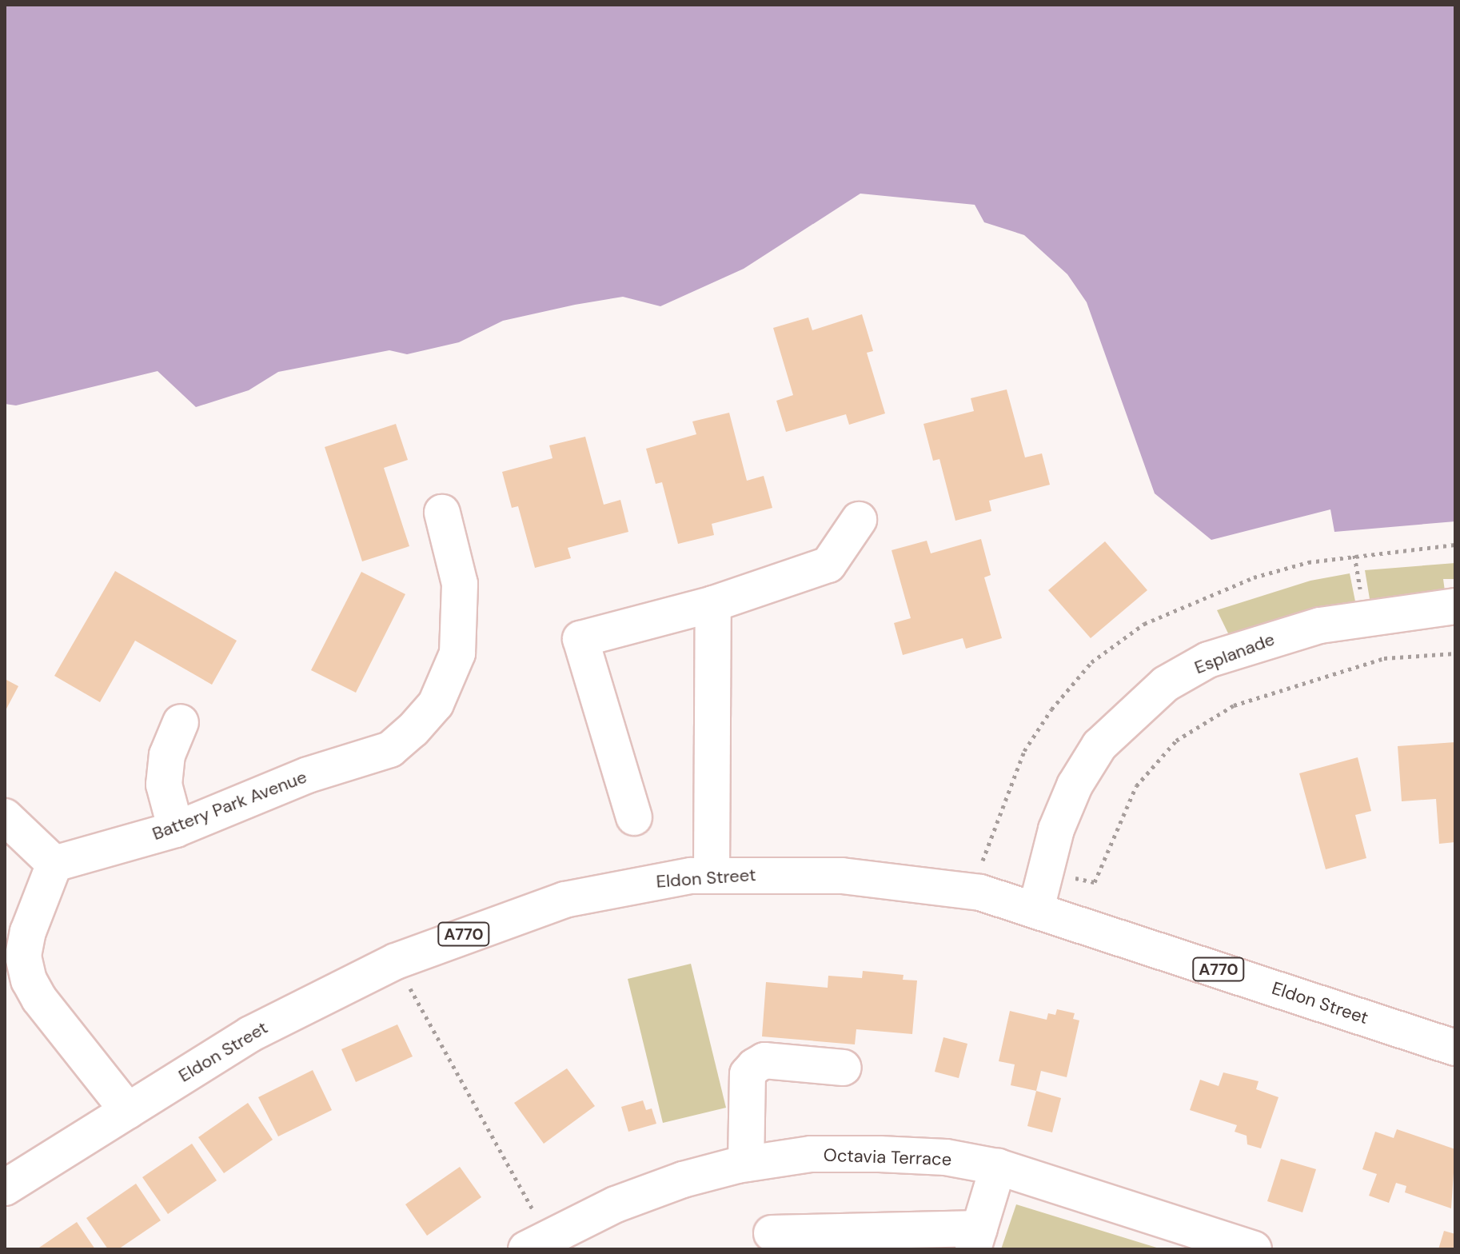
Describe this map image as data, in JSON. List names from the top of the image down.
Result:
{
  "streets": {
    "street": [
      "Esplanade",
      "Battery Park Avenue",
      "Eldon Street",
      "A770",
      "Octavia Terrace"
    ]
  },
  "crossings": [
    ["Esplanade", "Eldon Street"]
  ]
}
